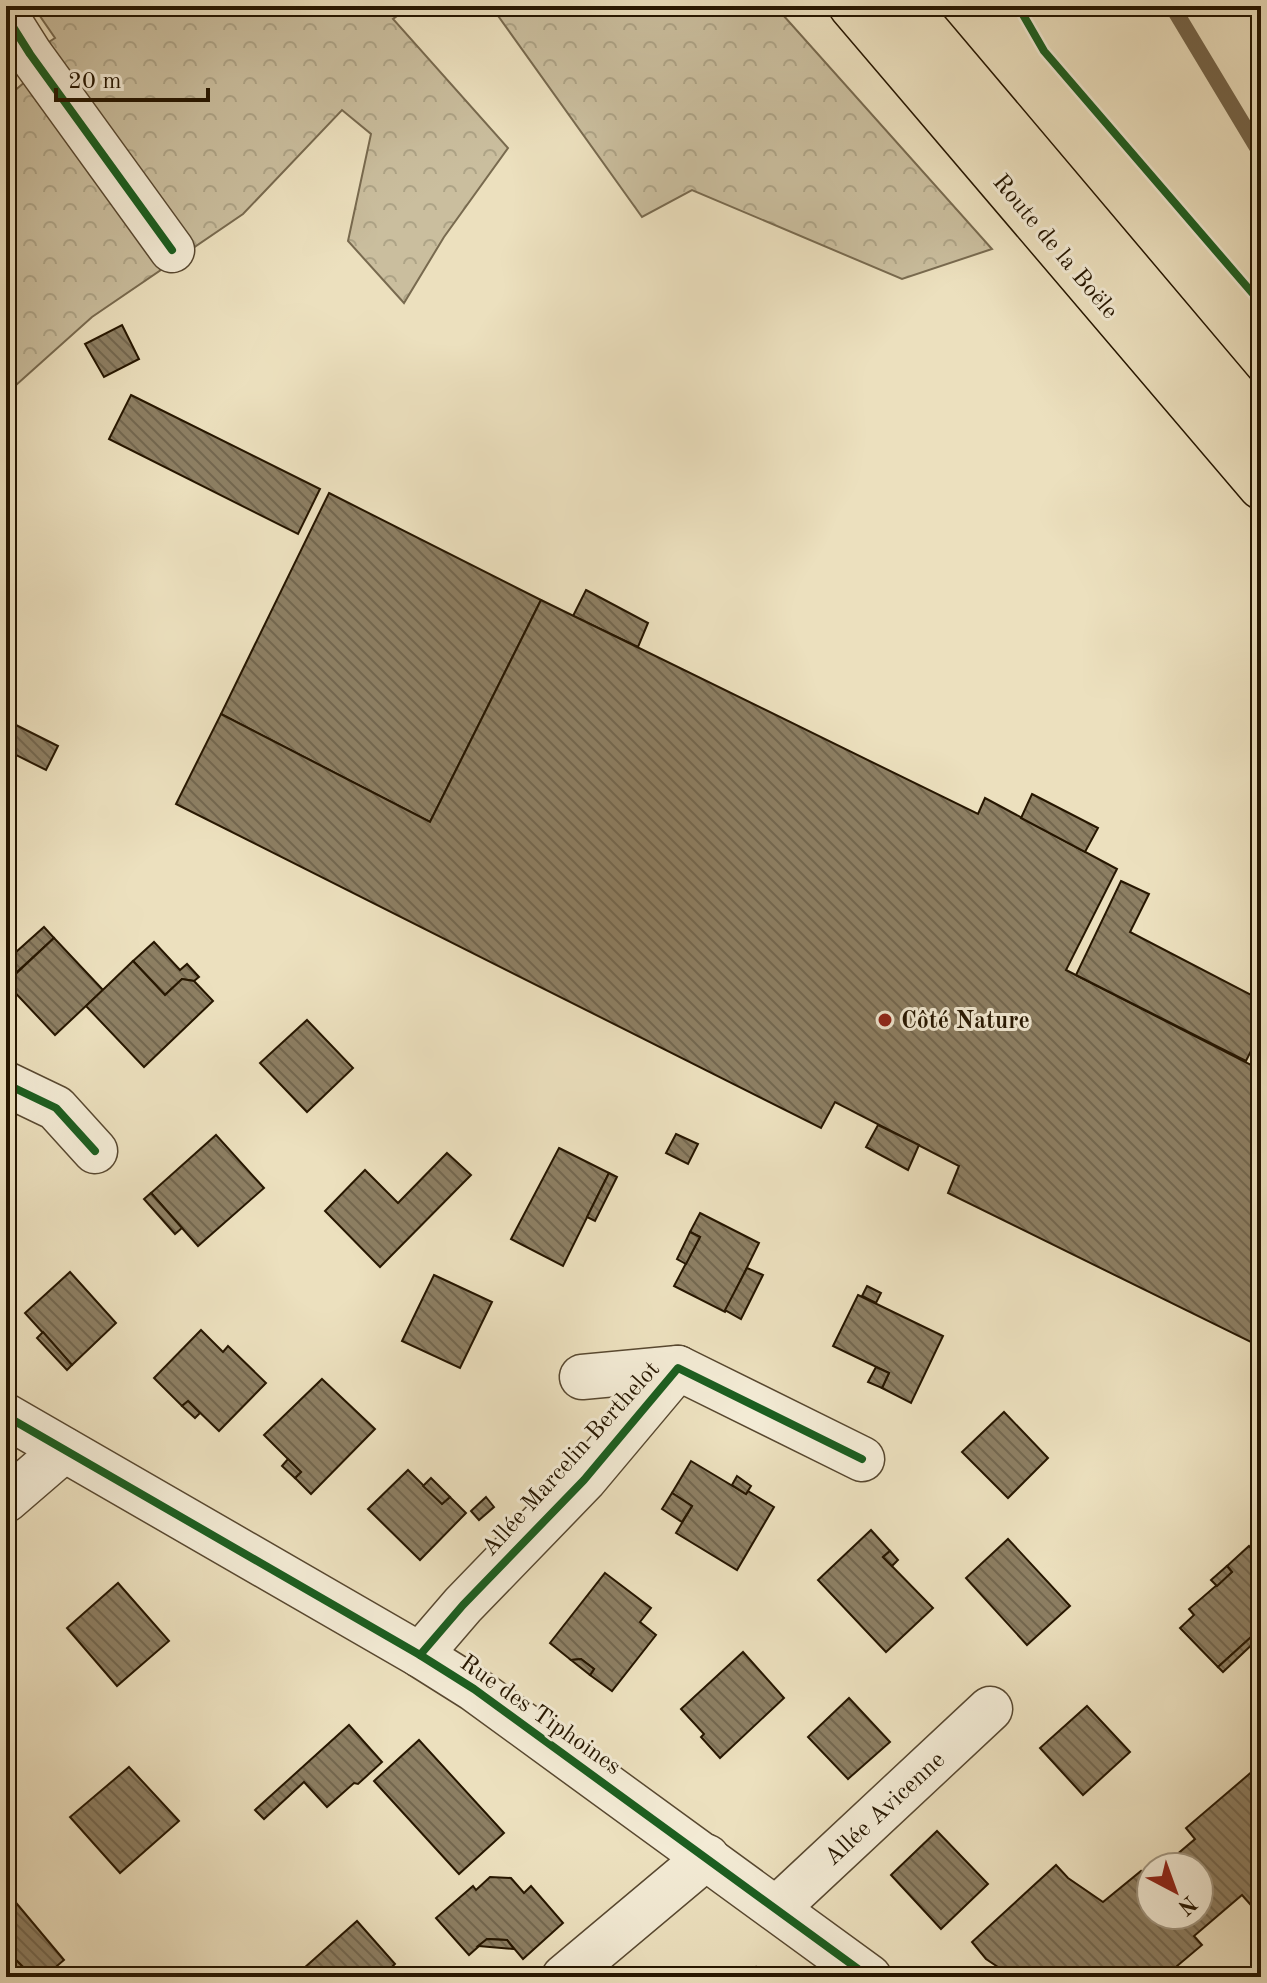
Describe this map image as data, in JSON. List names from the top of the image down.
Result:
{
  "streets": {
    "main road": ["Route de la Boële"],
    "street": ["Allée Marcelin Berthelot", "Rue des Tiphoines", "Allée Avicenne"]
  },
  "crossings": [
    ["Allée Marcelin Berthelot", "Rue des Tiphoines"],
    ["Rue des Tiphoines", "Allée Avicenne"]
  ],
  "places": ["Côté Nature"],
  "scale_bar": "20 m",
  "north": "bottom right"
}
